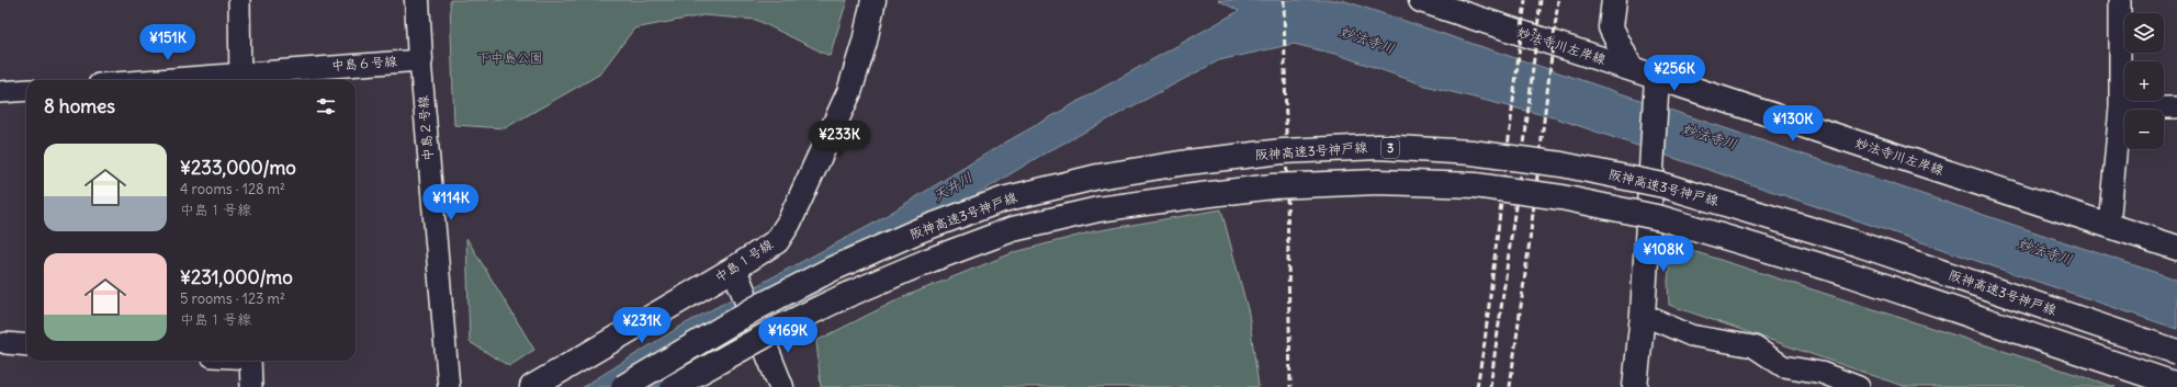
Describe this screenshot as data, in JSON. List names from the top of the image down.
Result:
{
  "streets": {
    "main road": [
      "妙法寺川左岸線",
      "中島２号線",
      "3",
      "阪神高速3号神戸線",
      "中島１号線"
    ],
    "street": ["中島６号線"]
  },
  "crossings": [
    ["中島６号線", "中島２号線"]
  ],
  "water": ["妙法寺川", "天井川"],
  "parks": ["下中島公園"],
  "page": {
    "map_buttons": ["+", "−"],
    "price": [
      "¥151K",
      "¥256K",
      "¥130K",
      "¥233K",
      "¥114K",
      "¥108K",
      "¥231K",
      "¥169K"
    ],
    "heading": "8 homes",
    "list": [
      {
        "name": "¥233,000/mo",
        "note": "4 rooms · 128 m² · 中島１号線"
      },
      {
        "name": "¥231,000/mo",
        "note": "5 rooms · 123 m² · 中島１号線"
      }
    ]
  }
}
